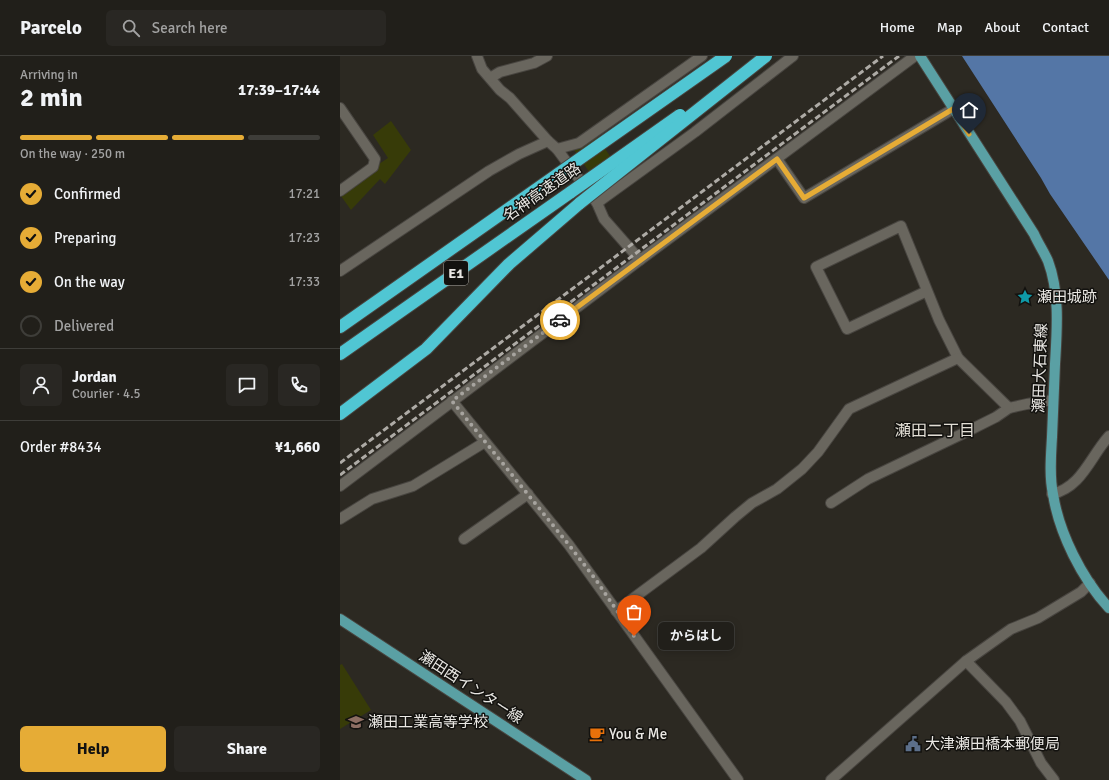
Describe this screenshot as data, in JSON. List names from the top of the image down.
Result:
{
  "streets": {
    "highway": ["名神高速道路", "E1"],
    "main road": ["瀬田大石東線", "瀬田西インター線"]
  },
  "districts": ["瀬田二丁目"],
  "places": {
    "place": ["瀬田城跡"],
    "other": ["からはし"],
    "school or university": ["瀬田工業高等学校"],
    "cafe": ["You & Me"],
    "public building": ["大津瀬田橋本郵便局"]
  },
  "page": {
    "header": "Parcelo",
    "search": "Search here",
    "nav": [
      "Home",
      "Map",
      "About",
      "Contact"
    ],
    "heading": ["2 min", "Arriving in", "17:39–17:44"],
    "panel": [
      "Jordan",
      "Courier · 4.5",
      "Order #8434",
      "¥1,660"
    ],
    "bar": "On the way · 250 m",
    "list": [
      ["Confirmed", "17:21"],
      ["Preparing", "17:23"],
      ["On the way", "17:33"],
      "Delivered"
    ],
    "bubble": "からはし",
    "buttons": ["Help", "Share"]
  }
}
